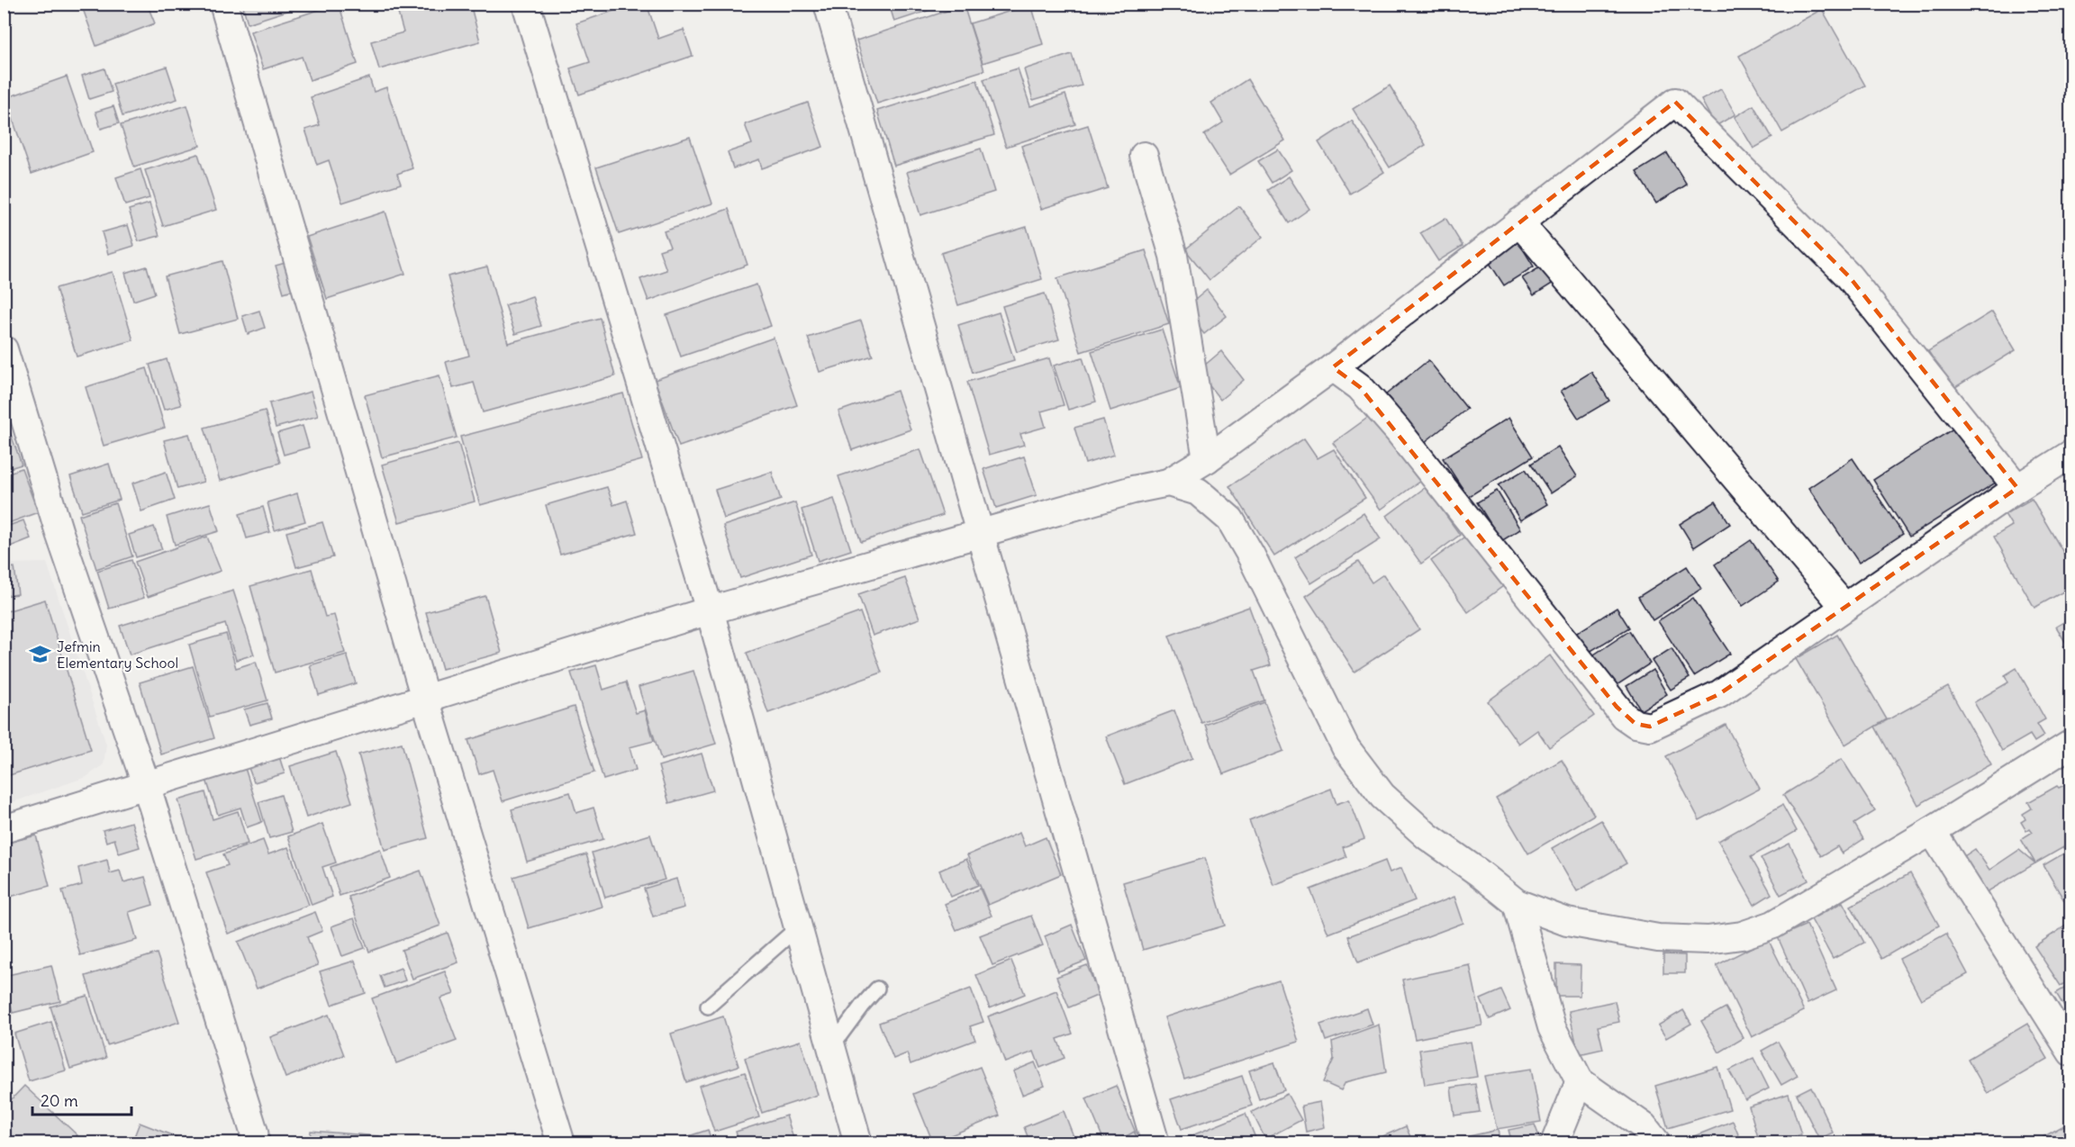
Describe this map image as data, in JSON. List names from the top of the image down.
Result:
{
  "places": {
    "school or university": ["Jefmin Elementary School"]
  },
  "scale_bar": "20 m"
}
